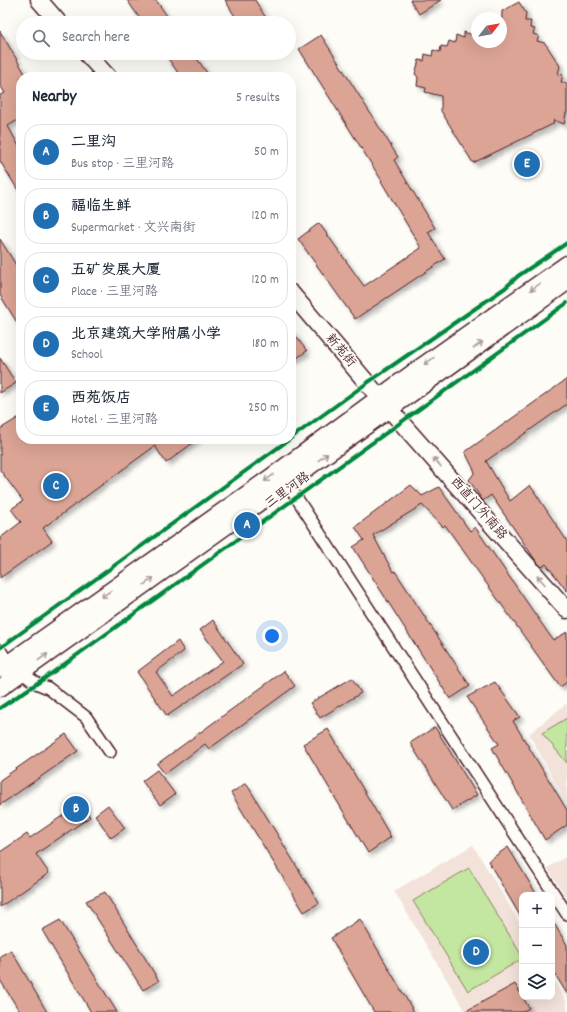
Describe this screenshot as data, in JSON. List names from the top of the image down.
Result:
{
  "streets": {
    "main road": ["新苑街", "三里河路", "西直门外南路"]
  },
  "crossings": [
    ["新苑街", "三里河路"],
    ["新苑街", "西直门外南路"],
    ["三里河路", "西直门外南路"]
  ],
  "one_way": ["西直门外南路"],
  "north": "top right",
  "page": {
    "search": "Search here",
    "heading": ["Nearby", "5 results"],
    "list": [
      {
        "mark": "A",
        "name": "二里沟",
        "note": "Bus stop · 三里河路",
        "value": "50 m"
      },
      {
        "mark": "B",
        "name": "福临生鲜",
        "note": "Supermarket · 文兴南街",
        "value": "120 m"
      },
      {
        "mark": "C",
        "name": "五矿发展大厦",
        "note": "Place · 三里河路",
        "value": "120 m"
      },
      {
        "mark": "D",
        "name": "北京建筑大学附属小学",
        "note": "School",
        "value": "180 m"
      },
      {
        "mark": "E",
        "name": "西苑饭店",
        "note": "Hotel · 三里河路",
        "value": "250 m"
      }
    ],
    "pins": [
      "E",
      "C",
      "A",
      "B",
      "D"
    ],
    "map_buttons": ["+", "−"]
  }
}
